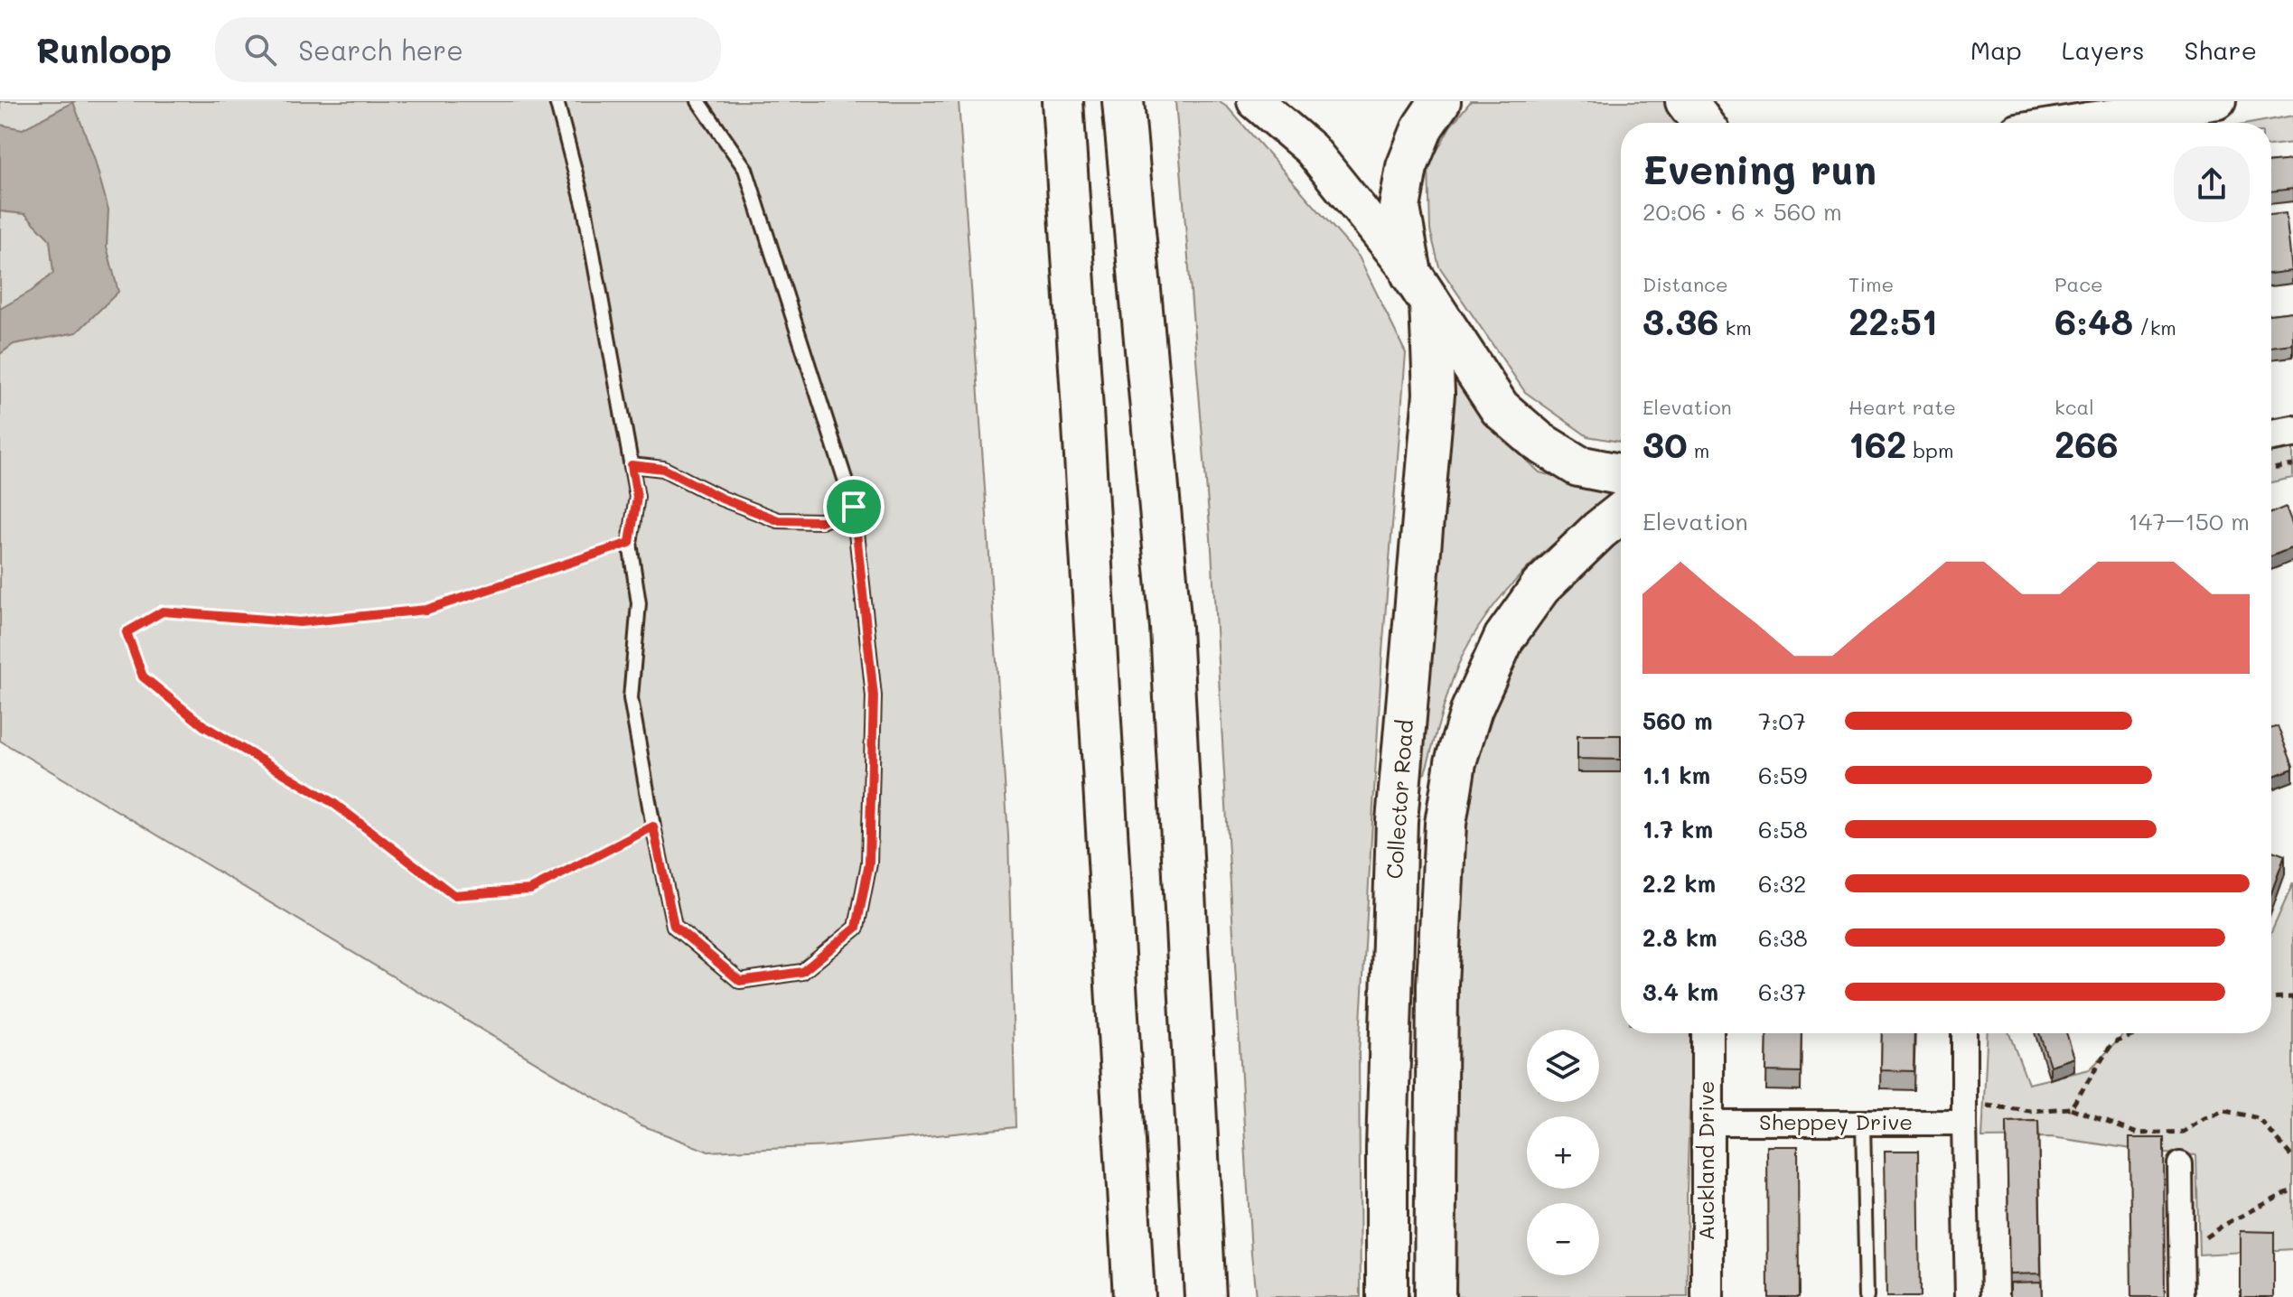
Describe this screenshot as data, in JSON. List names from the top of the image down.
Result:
{
  "streets": {
    "highway": ["Collector Road"],
    "street": ["Sheppey Drive", "Auckland Drive"]
  },
  "crossings": [
    ["Sheppey Drive", "Auckland Drive"]
  ],
  "page": {
    "header": "Runloop",
    "search": "Search here",
    "nav": ["Map", "Layers", "Share"],
    "heading": ["Evening run", "20:06 · 6 × 560 m"],
    "stats": [
      ["Distance", "3.36 km"],
      ["Time", "22:51"],
      ["Pace", "6:48 /km"],
      ["Elevation", "30 m"],
      ["Heart rate", "162 bpm"],
      ["kcal", "266"]
    ],
    "chart": ["Elevation", "147–150 m"],
    "list": [
      {
        "name": "560 m",
        "note": "7:07"
      },
      {
        "name": "1.1 km",
        "note": "6:59"
      },
      {
        "name": "1.7 km",
        "note": "6:58"
      },
      {
        "name": "2.2 km",
        "note": "6:32"
      },
      {
        "name": "2.8 km",
        "note": "6:38"
      },
      {
        "name": "3.4 km",
        "note": "6:37"
      }
    ],
    "map_buttons": ["+", "−"]
  }
}
